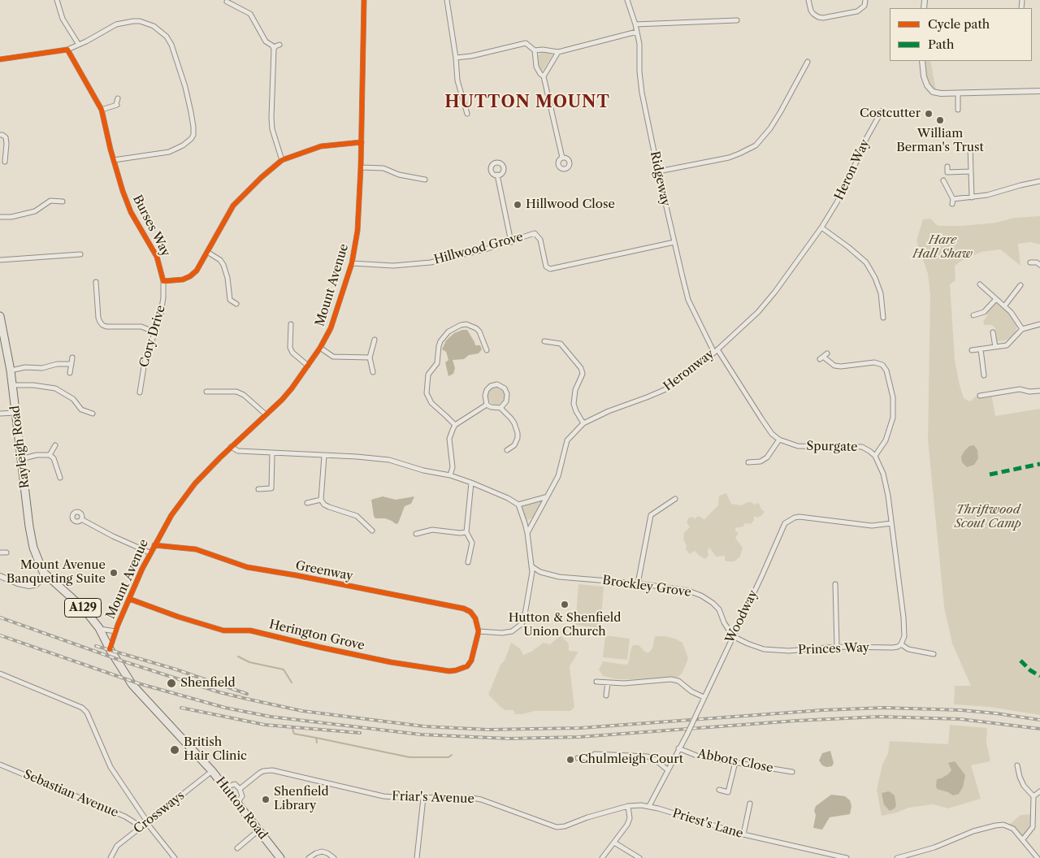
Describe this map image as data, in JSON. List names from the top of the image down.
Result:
{
  "streets": {
    "main road": ["Rayleigh Road", "A129", "Hutton Road"],
    "street": [
      "Heron Way",
      "Ridgeway",
      "Burses Way",
      "Hillwood Grove",
      "Mount Avenue",
      "Cory Drive",
      "Heronway",
      "Spurgate",
      "Greenway",
      "Brockley Grove",
      "Woodway",
      "Herington Grove",
      "Princes Way",
      "Abbots Close",
      "Sebastian Avenue",
      "Friar's Avenue",
      "Crossways",
      "Priest's Lane"
    ]
  },
  "crossings": [
    ["Heron Way", "Heronway"],
    ["Ridgeway", "Hillwood Grove"],
    ["Ridgeway", "Heronway"],
    ["Ridgeway", "Spurgate"],
    ["Burses Way", "Cory Drive"],
    ["Hillwood Grove", "Mount Avenue"],
    ["Mount Avenue", "Greenway"],
    ["Mount Avenue", "Herington Grove"],
    ["Mount Avenue", "Hutton Road"],
    ["Heronway", "Spurgate"],
    ["Rayleigh Road", "Hutton Road"],
    ["Spurgate", "Woodway"],
    ["Spurgate", "Princes Way"],
    ["Greenway", "Herington Grove"],
    ["Brockley Grove", "Woodway"],
    ["Brockley Grove", "Princes Way"],
    ["Woodway", "Princes Way"],
    ["Woodway", "Abbots Close"],
    ["Woodway", "Priest's Lane"],
    ["Sebastian Avenue", "Crossways"],
    ["Friar's Avenue", "Priest's Lane"],
    ["Hutton Road", "Crossways"]
  ],
  "districts": ["HUTTON MOUNT"],
  "parks": ["Hare Hall Shaw", "Thriftwood Scout Camp"],
  "places": [
    "Costcutter",
    "William Berman's Trust",
    "Hillwood Close",
    "Mount Avenue Banqueting Suite",
    "Hutton & Shenfield Union Church",
    "Shenfield",
    "British Hair Clinic",
    "Chulmleigh Court",
    "Shenfield Library"
  ],
  "legend": ["Cycle path", "Path"]
}
